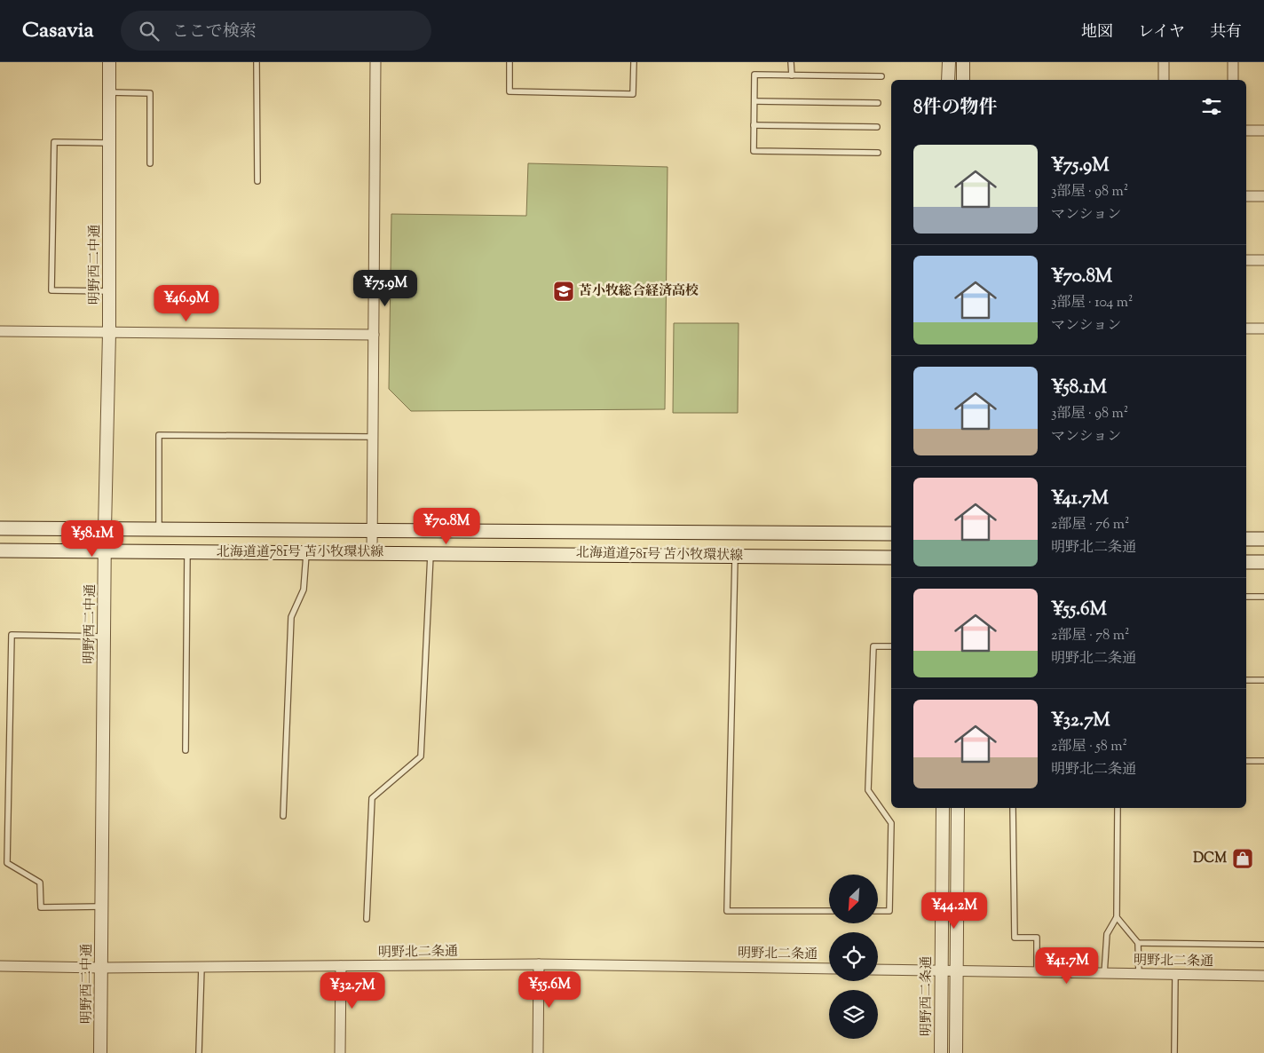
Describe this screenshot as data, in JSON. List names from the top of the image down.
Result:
{
  "streets": {
    "main road": ["北海道道781号 苫小牧環状線"],
    "street": ["明野西二中通", "明野北二条通", "明野西二条通"]
  },
  "crossings": [
    ["明野西二中通", "北海道道781号 苫小牧環状線"],
    ["明野西二中通", "明野北二条通"],
    ["明野北二条通", "明野西二条通"]
  ],
  "places": {
    "school or university": ["苫小牧総合経済高校"],
    "shop": ["DCM"]
  },
  "north": "bottom left",
  "page": {
    "header": "Casavia",
    "search": "ここで検索",
    "nav": ["地図", "レイヤ", "共有"],
    "heading": "8件の物件",
    "list": [
      {
        "name": "¥75.9M",
        "note": "3部屋 · 98 m² · マンション"
      },
      {
        "name": "¥70.8M",
        "note": "3部屋 · 104 m² · マンション"
      },
      {
        "name": "¥58.1M",
        "note": "3部屋 · 98 m² · マンション"
      },
      {
        "name": "¥41.7M",
        "note": "2部屋 · 76 m² · 明野北二条通"
      },
      {
        "name": "¥55.6M",
        "note": "2部屋 · 78 m² · 明野北二条通"
      },
      {
        "name": "¥32.7M",
        "note": "2部屋 · 58 m² · 明野北二条通"
      }
    ],
    "price": [
      "¥75.9M",
      "¥46.9M",
      "¥70.8M",
      "¥58.1M",
      "¥44.2M",
      "¥41.7M",
      "¥55.6M",
      "¥32.7M"
    ]
  }
}
